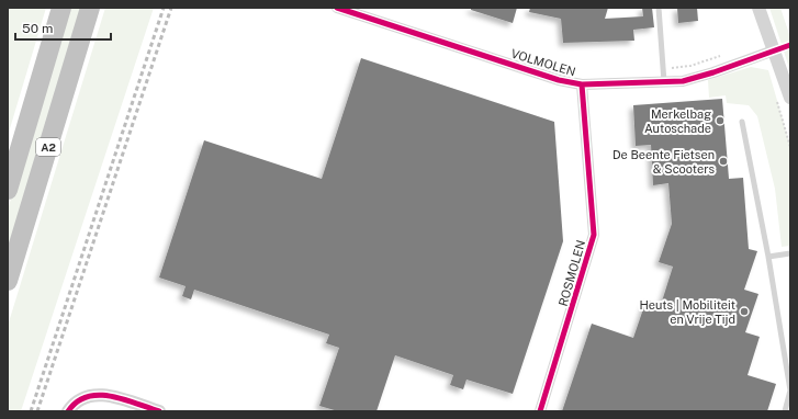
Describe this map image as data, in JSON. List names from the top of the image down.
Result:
{
  "streets": {
    "highway": ["A2"],
    "street": ["VOLMOLEN", "ROSMOLEN"]
  },
  "crossings": [
    ["VOLMOLEN", "ROSMOLEN"]
  ],
  "places": ["Merkelbag Autoschade", "De Beente Fietsen & Scooters", "Heuts | Mobiliteit en Vrije Tijd"],
  "scale_bar": "50 m"
}
